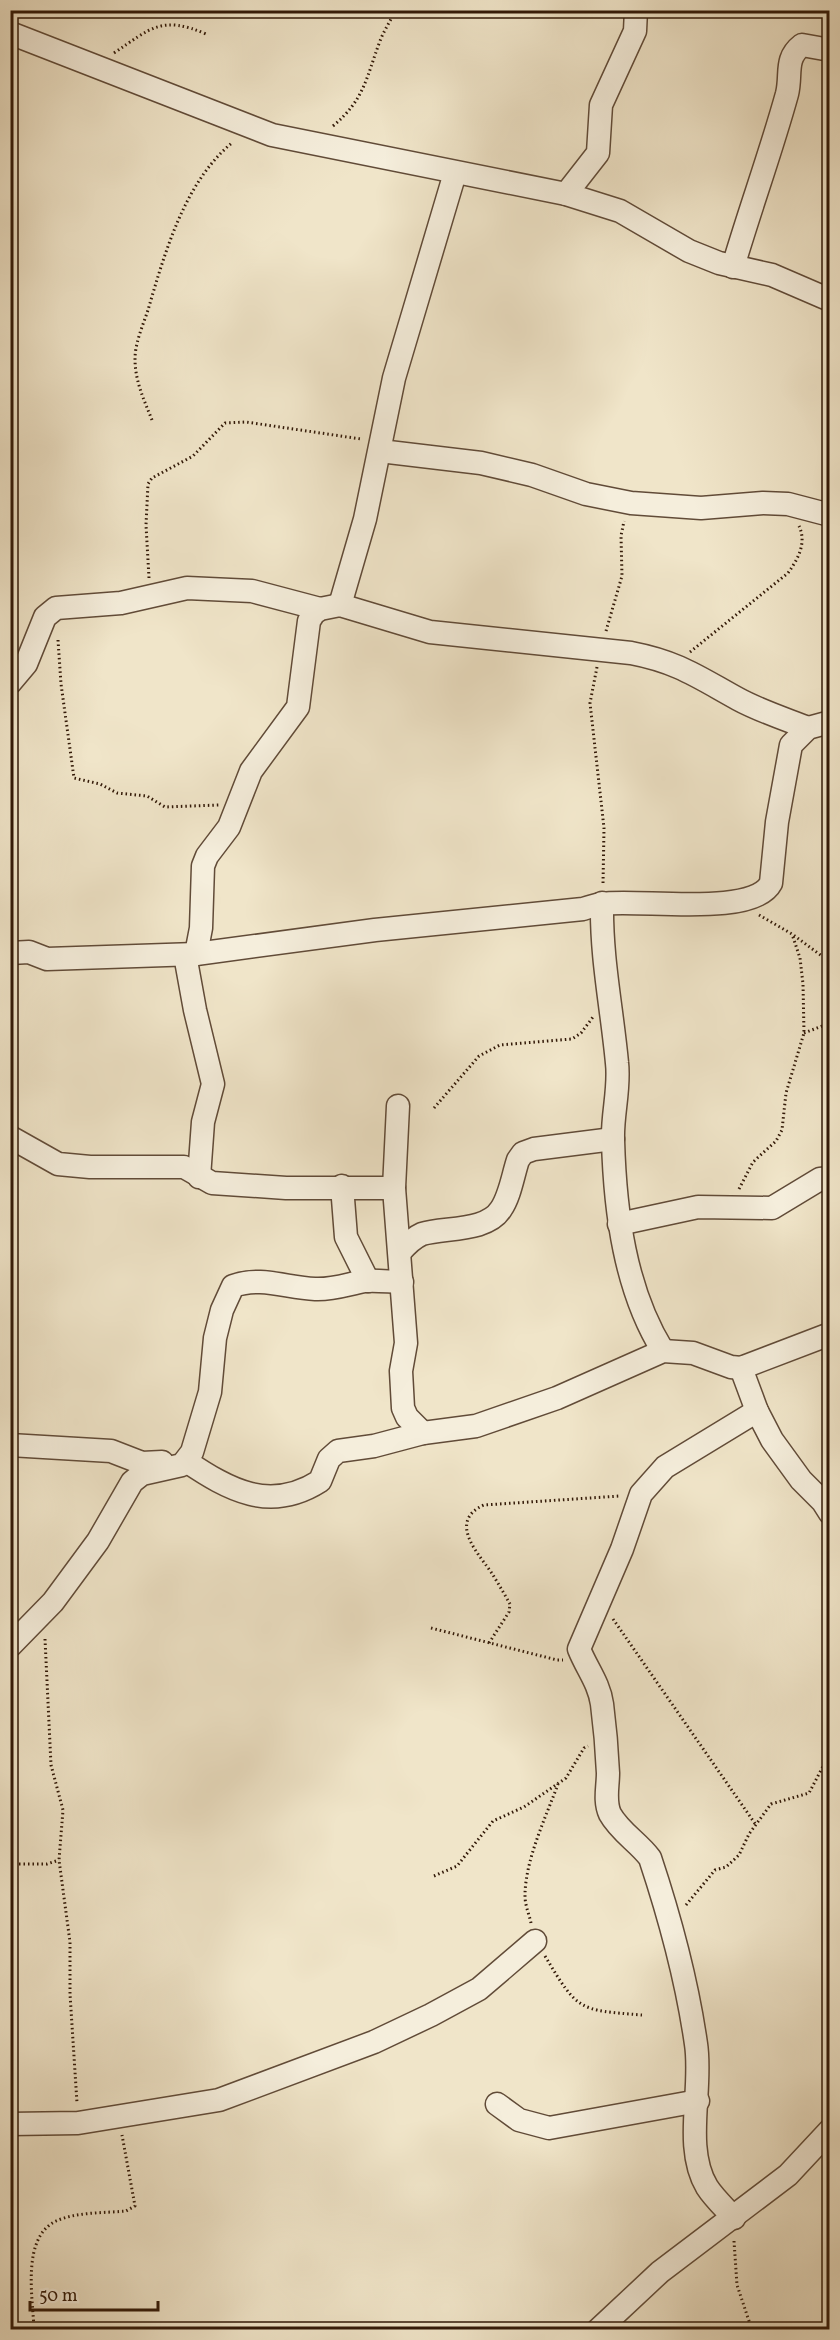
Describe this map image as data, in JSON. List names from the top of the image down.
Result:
{
  "scale_bar": "50 m"
}
